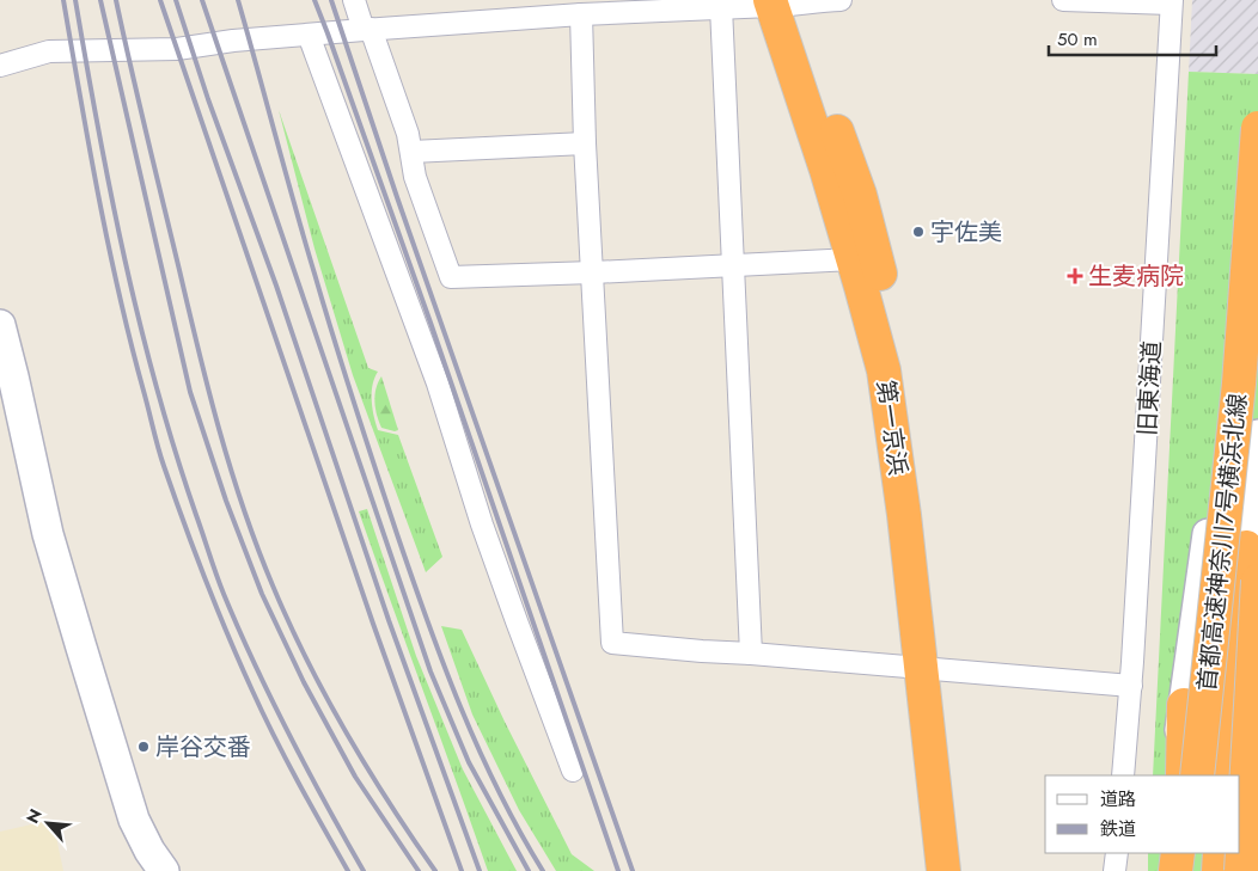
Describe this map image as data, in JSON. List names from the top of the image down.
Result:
{
  "streets": {
    "highway": ["第一京浜", "首都高速神奈川7号横浜北線"],
    "street": ["旧東海道"]
  },
  "places": {
    "other": ["宇佐美", "岸谷交番"],
    "health": ["生麦病院"]
  },
  "legend": ["道路", "鉄道"],
  "scale_bar": "50 m",
  "north": "top left"
}
